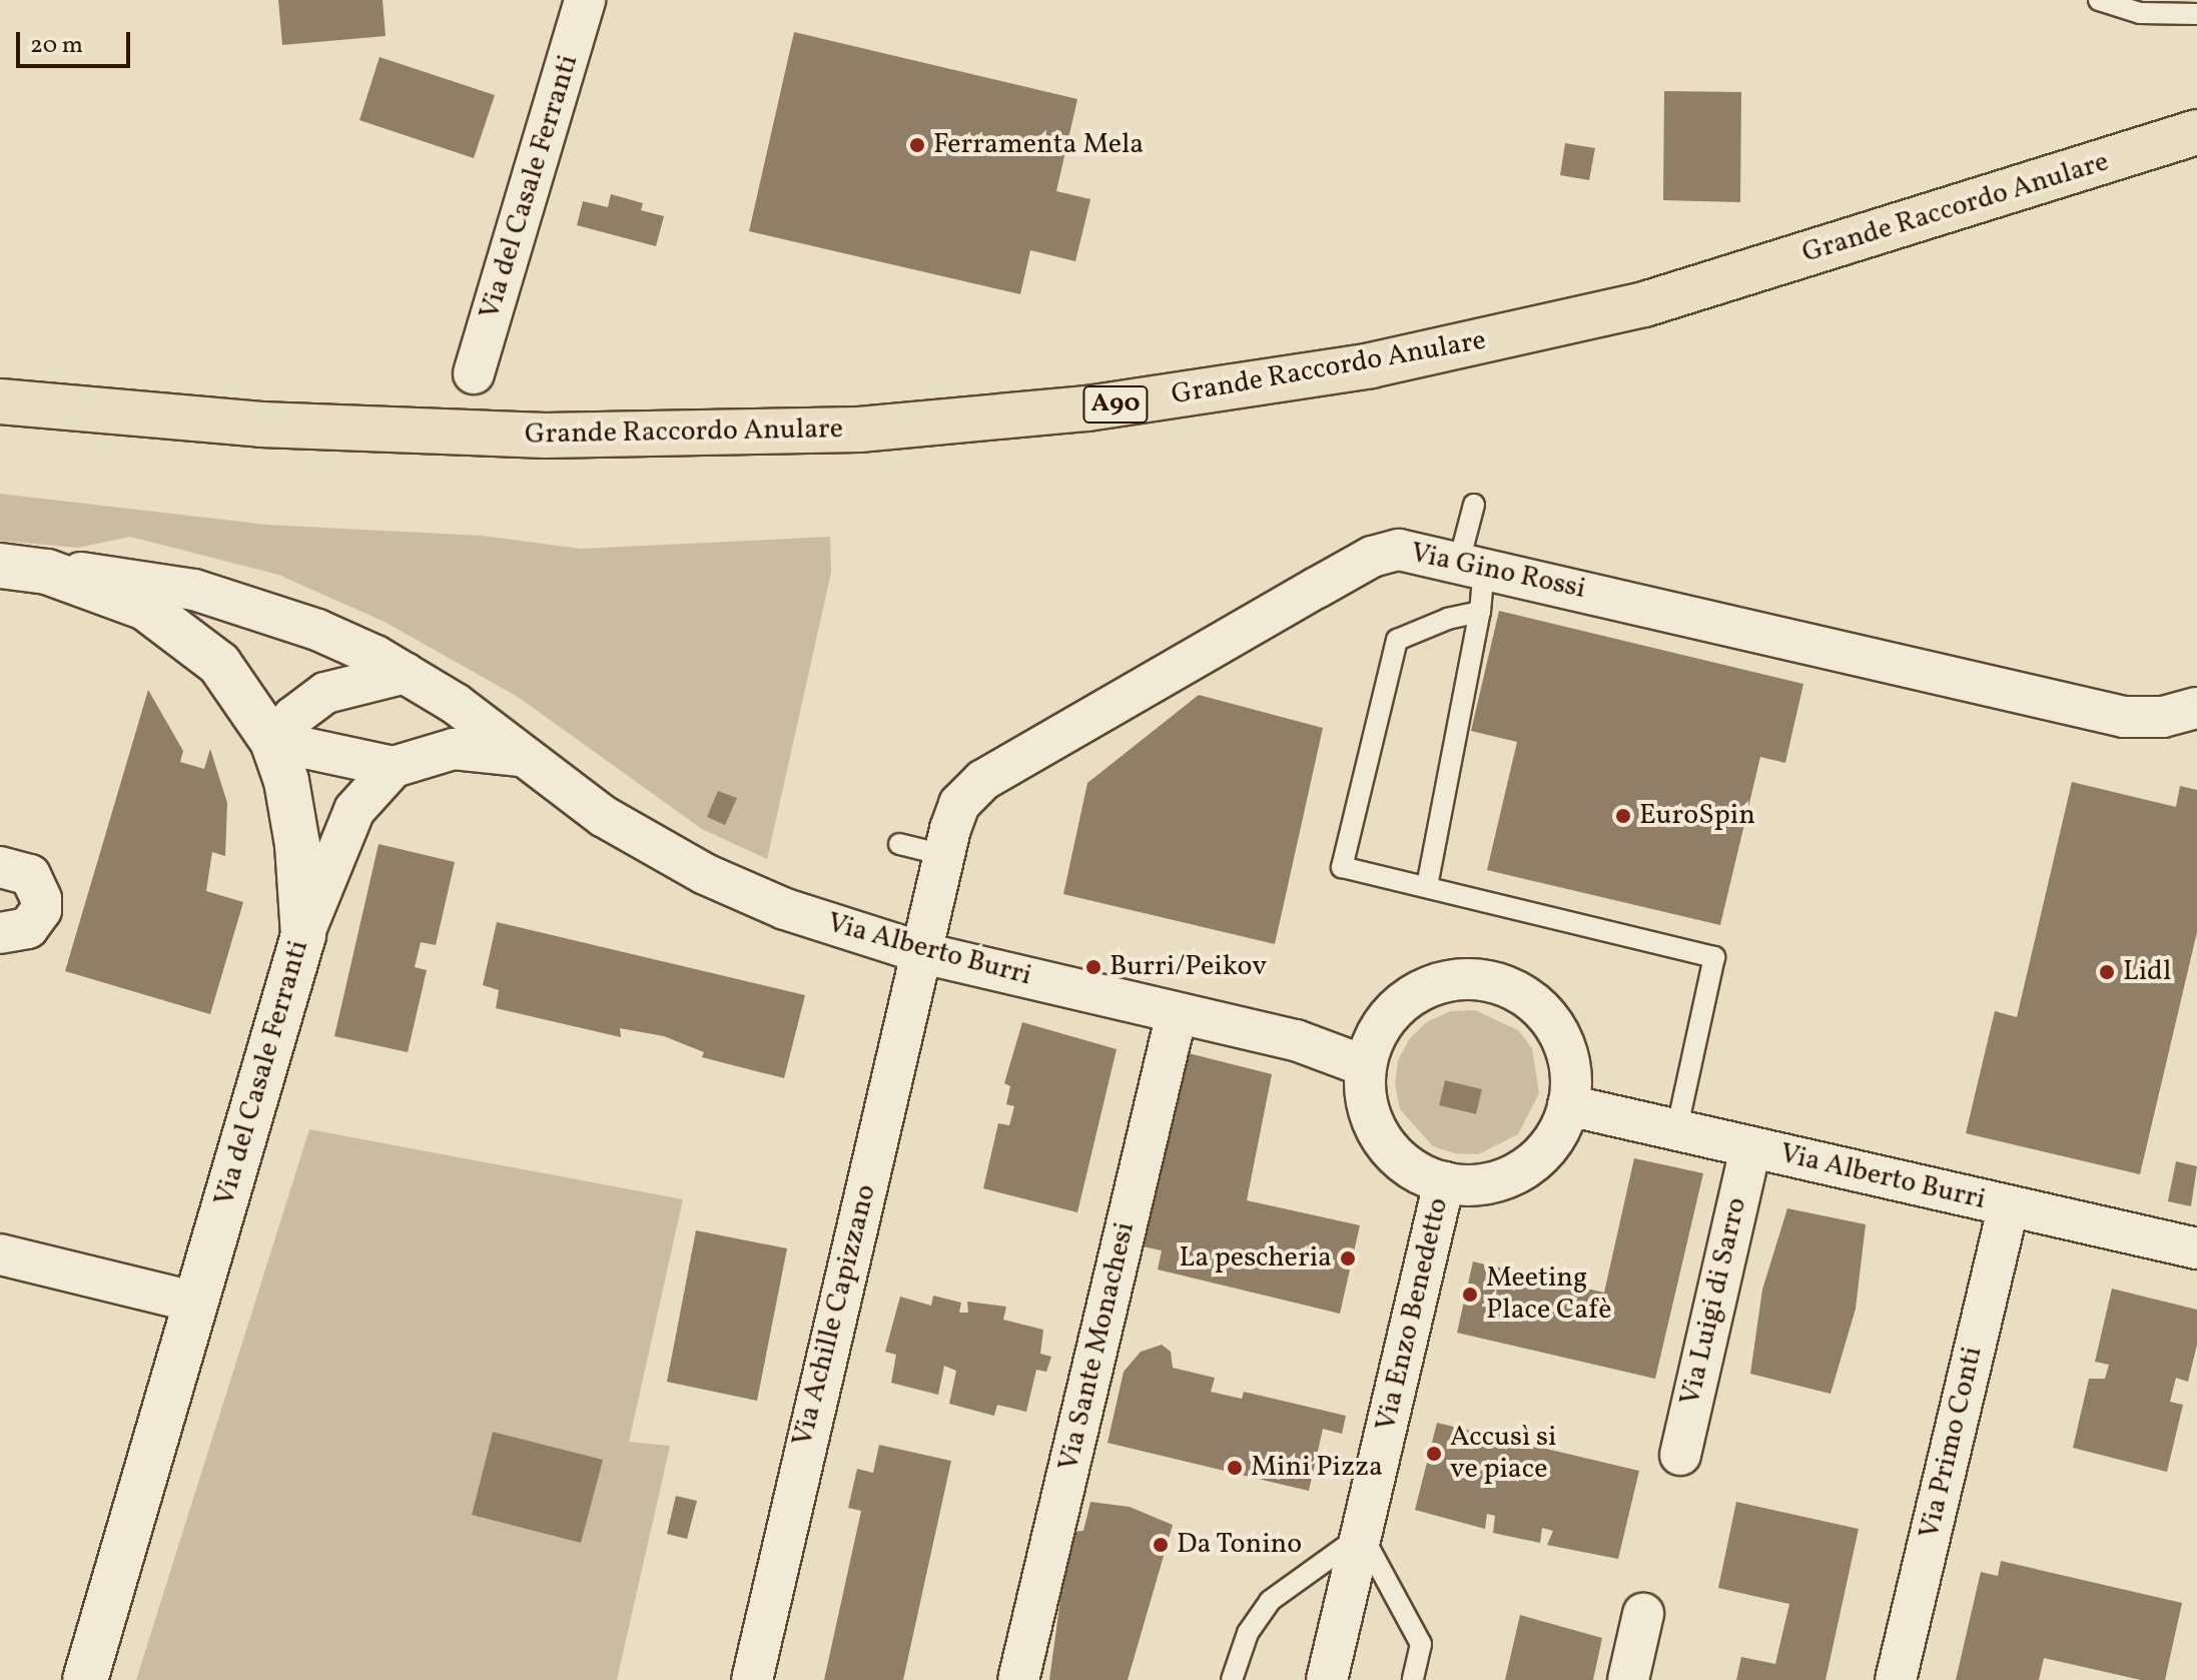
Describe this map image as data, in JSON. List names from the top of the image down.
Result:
{
  "streets": {
    "highway": ["Grande Raccordo Anulare", "A90"],
    "street": [
      "Via del Casale Ferranti",
      "Via Gino Rossi",
      "Via Alberto Burri",
      "Via Luigi di Sarro",
      "Via Enzo Benedetto",
      "Via Achille Capizzano",
      "Via Sante Monachesi",
      "Via Primo Conti"
    ]
  },
  "crossings": [
    ["Via del Casale Ferranti", "Via Alberto Burri"],
    ["Via Gino Rossi", "Via Alberto Burri"],
    ["Via Gino Rossi", "Via Achille Capizzano"],
    ["Via Alberto Burri", "Via Luigi di Sarro"],
    ["Via Alberto Burri", "Via Enzo Benedetto"],
    ["Via Alberto Burri", "Via Achille Capizzano"],
    ["Via Alberto Burri", "Via Sante Monachesi"],
    ["Via Alberto Burri", "Via Primo Conti"]
  ],
  "places": [
    "Ferramenta Mela",
    "EuroSpin",
    "Burri/Peikov",
    "Lidl",
    "La pescheria",
    "Meeting Place Cafè",
    "Accusì si ve piace",
    "Mini Pizza",
    "Da Tonino"
  ],
  "scale_bar": "20 m"
}
